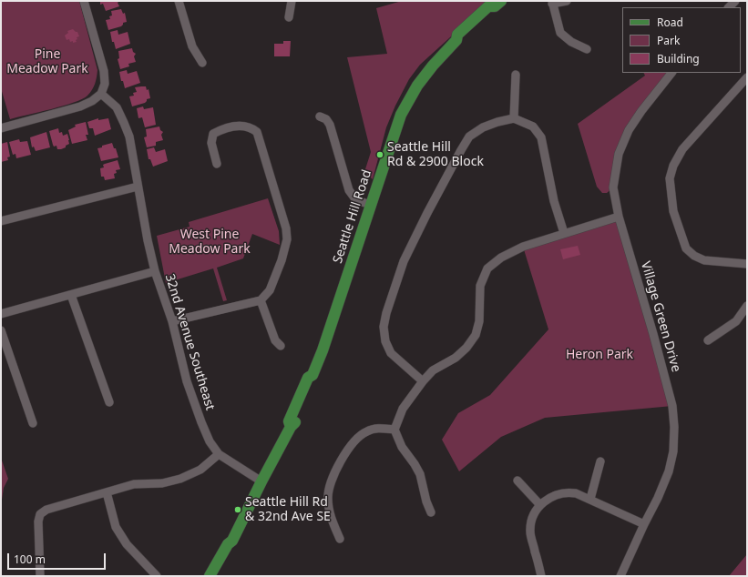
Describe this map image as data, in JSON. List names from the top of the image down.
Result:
{
  "streets": {
    "main road": ["Seattle Hill Road"],
    "street": ["Village Green Drive", "32nd Avenue Southeast"]
  },
  "crossings": [
    ["Seattle Hill Road", "32nd Avenue Southeast"]
  ],
  "parks": ["Pine Meadow Park", "West Pine Meadow Park", "Heron Park"],
  "places": ["Seattle Hill Rd & 2900 Block", "Seattle Hill Rd & 32nd Ave SE"],
  "legend": ["Road", "Park", "Building"],
  "scale_bar": "100 m"
}
